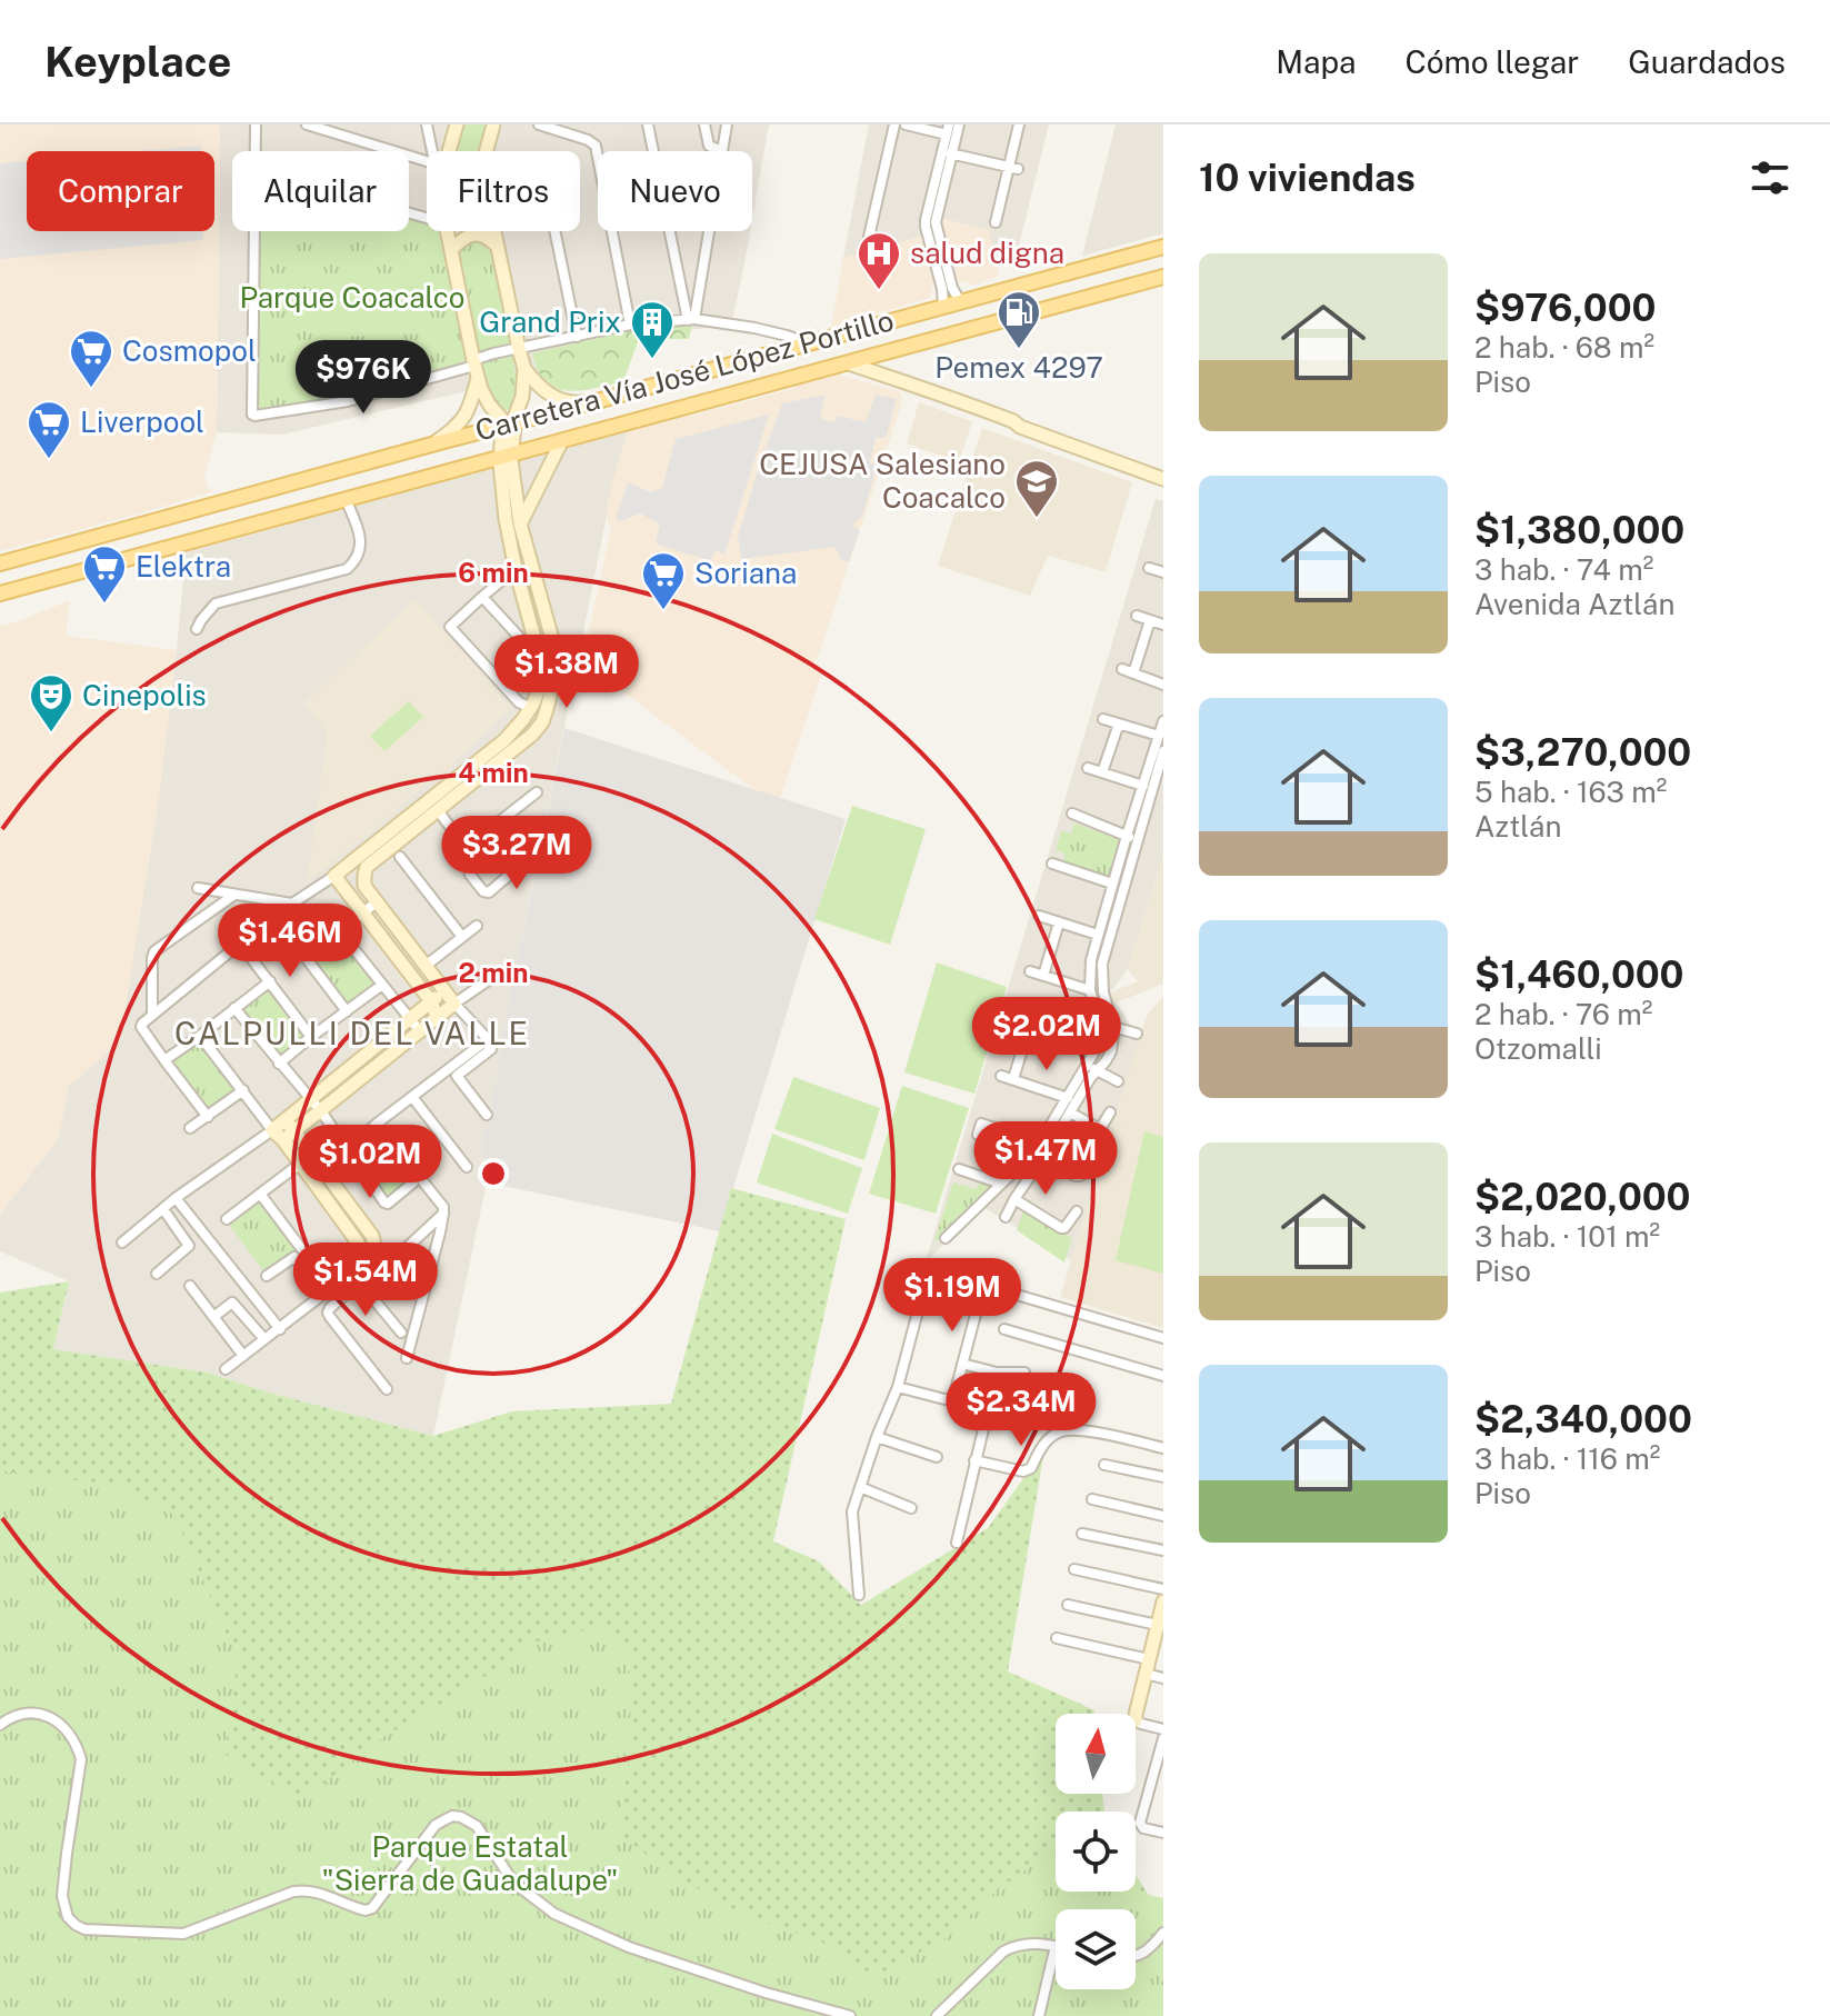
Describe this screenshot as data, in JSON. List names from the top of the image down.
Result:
{
  "streets": {
    "main road": ["Carretera Vía José López Portillo"]
  },
  "districts": ["CALPULLI DEL VALLE"],
  "parks": ["Parque Coacalco", "Parque Estatal \"Sierra de Guadalupe\""],
  "places": {
    "hospital": ["salud digna"],
    "fuel station": ["Pemex 4297"],
    "building": ["Grand Prix"],
    "supermarket": [
      "Cosmopol",
      "Liverpool",
      "Elektra",
      "Soriana"
    ],
    "school or university": ["CEJUSA Salesiano Coacalco"],
    "theatre": ["Cinepolis"]
  },
  "north": "top",
  "page": {
    "header": "Keyplace",
    "nav": ["Mapa", "Cómo llegar", "Guardados"],
    "heading": "10 viviendas",
    "chip": [
      "Comprar",
      "Alquilar",
      "Filtros",
      "Nuevo"
    ],
    "list": [
      {
        "name": "$976,000",
        "note": "2 hab. · 68 m² · Piso"
      },
      {
        "name": "$1,380,000",
        "note": "3 hab. · 74 m² · Avenida Aztlán"
      },
      {
        "name": "$3,270,000",
        "note": "5 hab. · 163 m² · Aztlán"
      },
      {
        "name": "$1,460,000",
        "note": "2 hab. · 76 m² · Otzomalli"
      },
      {
        "name": "$2,020,000",
        "note": "3 hab. · 101 m² · Piso"
      },
      {
        "name": "$2,340,000",
        "note": "3 hab. · 116 m² · Piso"
      }
    ],
    "price": [
      "$976K",
      "$1.38M",
      "$3.27M",
      "$1.46M",
      "$2.02M",
      "$1.47M",
      "$1.02M",
      "$1.54M",
      "$1.19M",
      "$2.34M"
    ]
  },
  "rings": ["6 min", "4 min", "2 min"]
}
